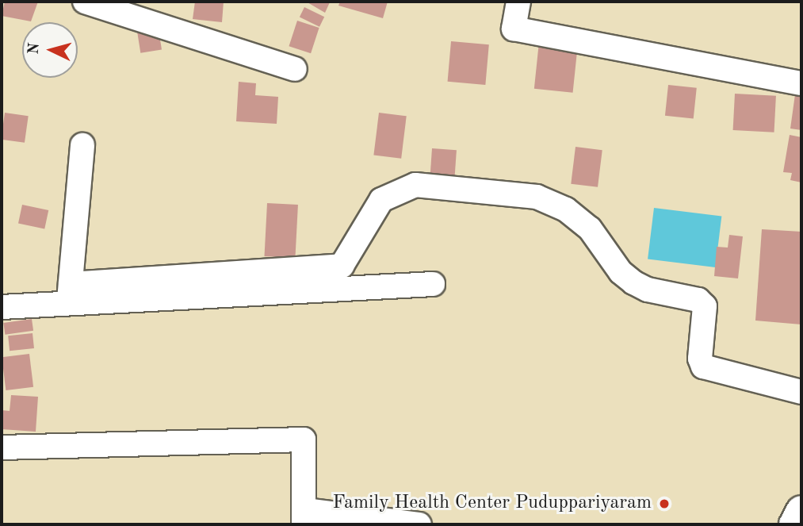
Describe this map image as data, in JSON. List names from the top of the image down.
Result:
{
  "places": ["Family Health Center Puduppariyaram"],
  "north": "left"
}
